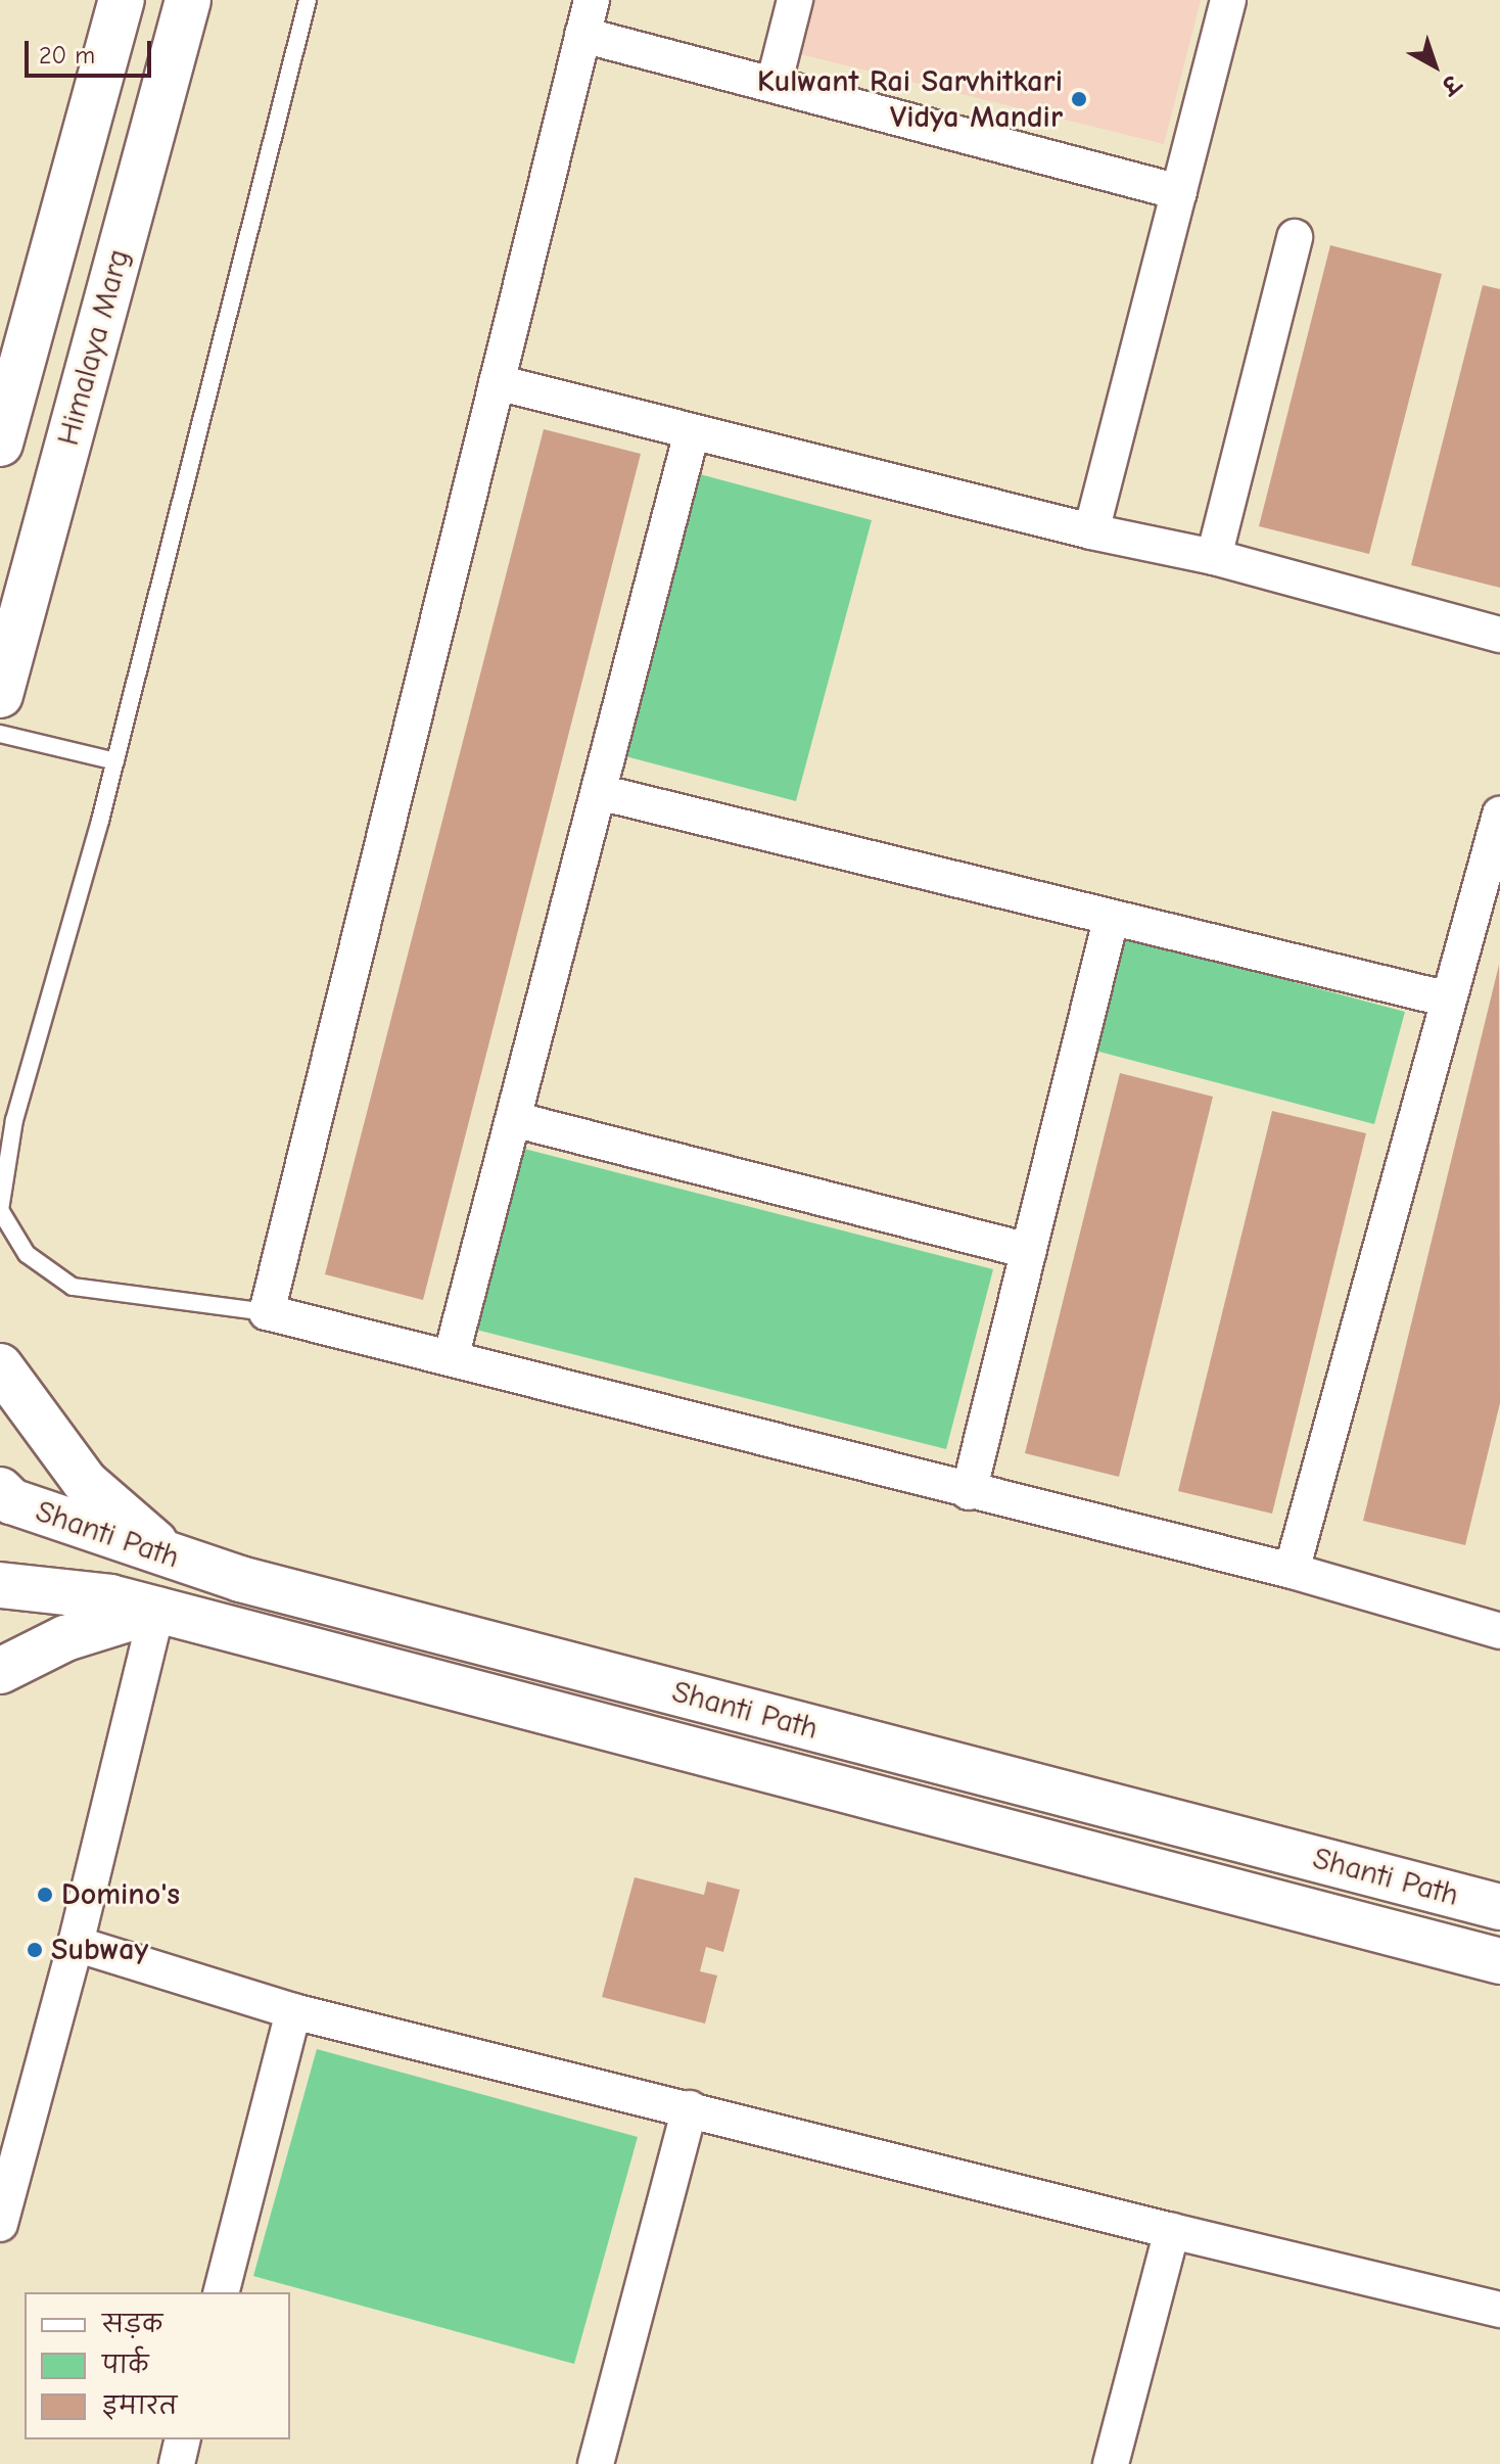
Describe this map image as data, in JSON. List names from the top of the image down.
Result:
{
  "streets": {
    "main road": ["Himalaya Marg", "Shanti Path"]
  },
  "places": ["Kulwant Rai Sarvhitkari Vidya Mandir", "Domino's", "Subway"],
  "legend": ["सड़क", "पार्क", "इमारत"],
  "scale_bar": "20 m",
  "north": "bottom right"
}
